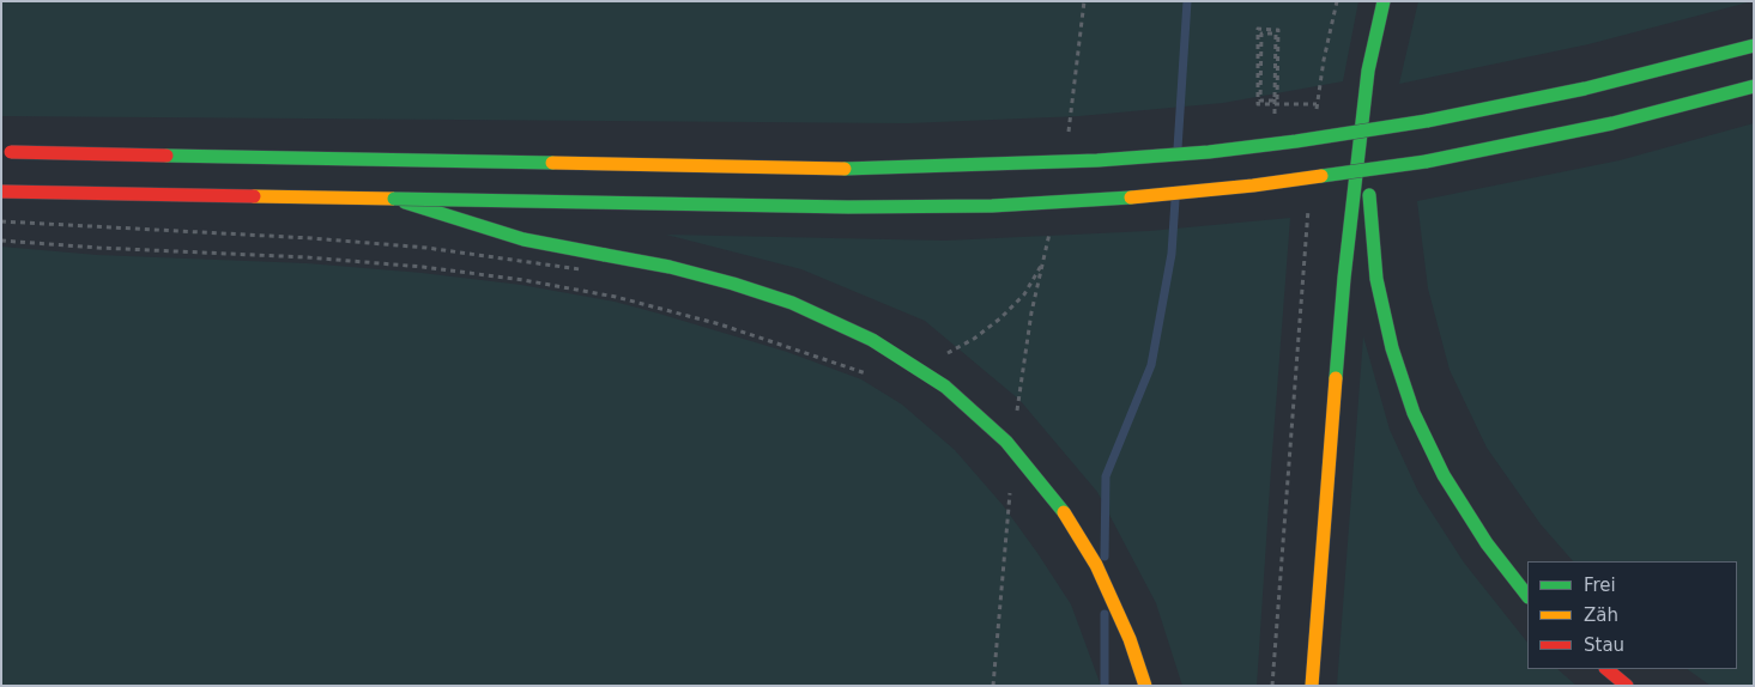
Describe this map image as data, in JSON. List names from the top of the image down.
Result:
{
  "legend": ["Frei", "Zäh", "Stau"]
}
